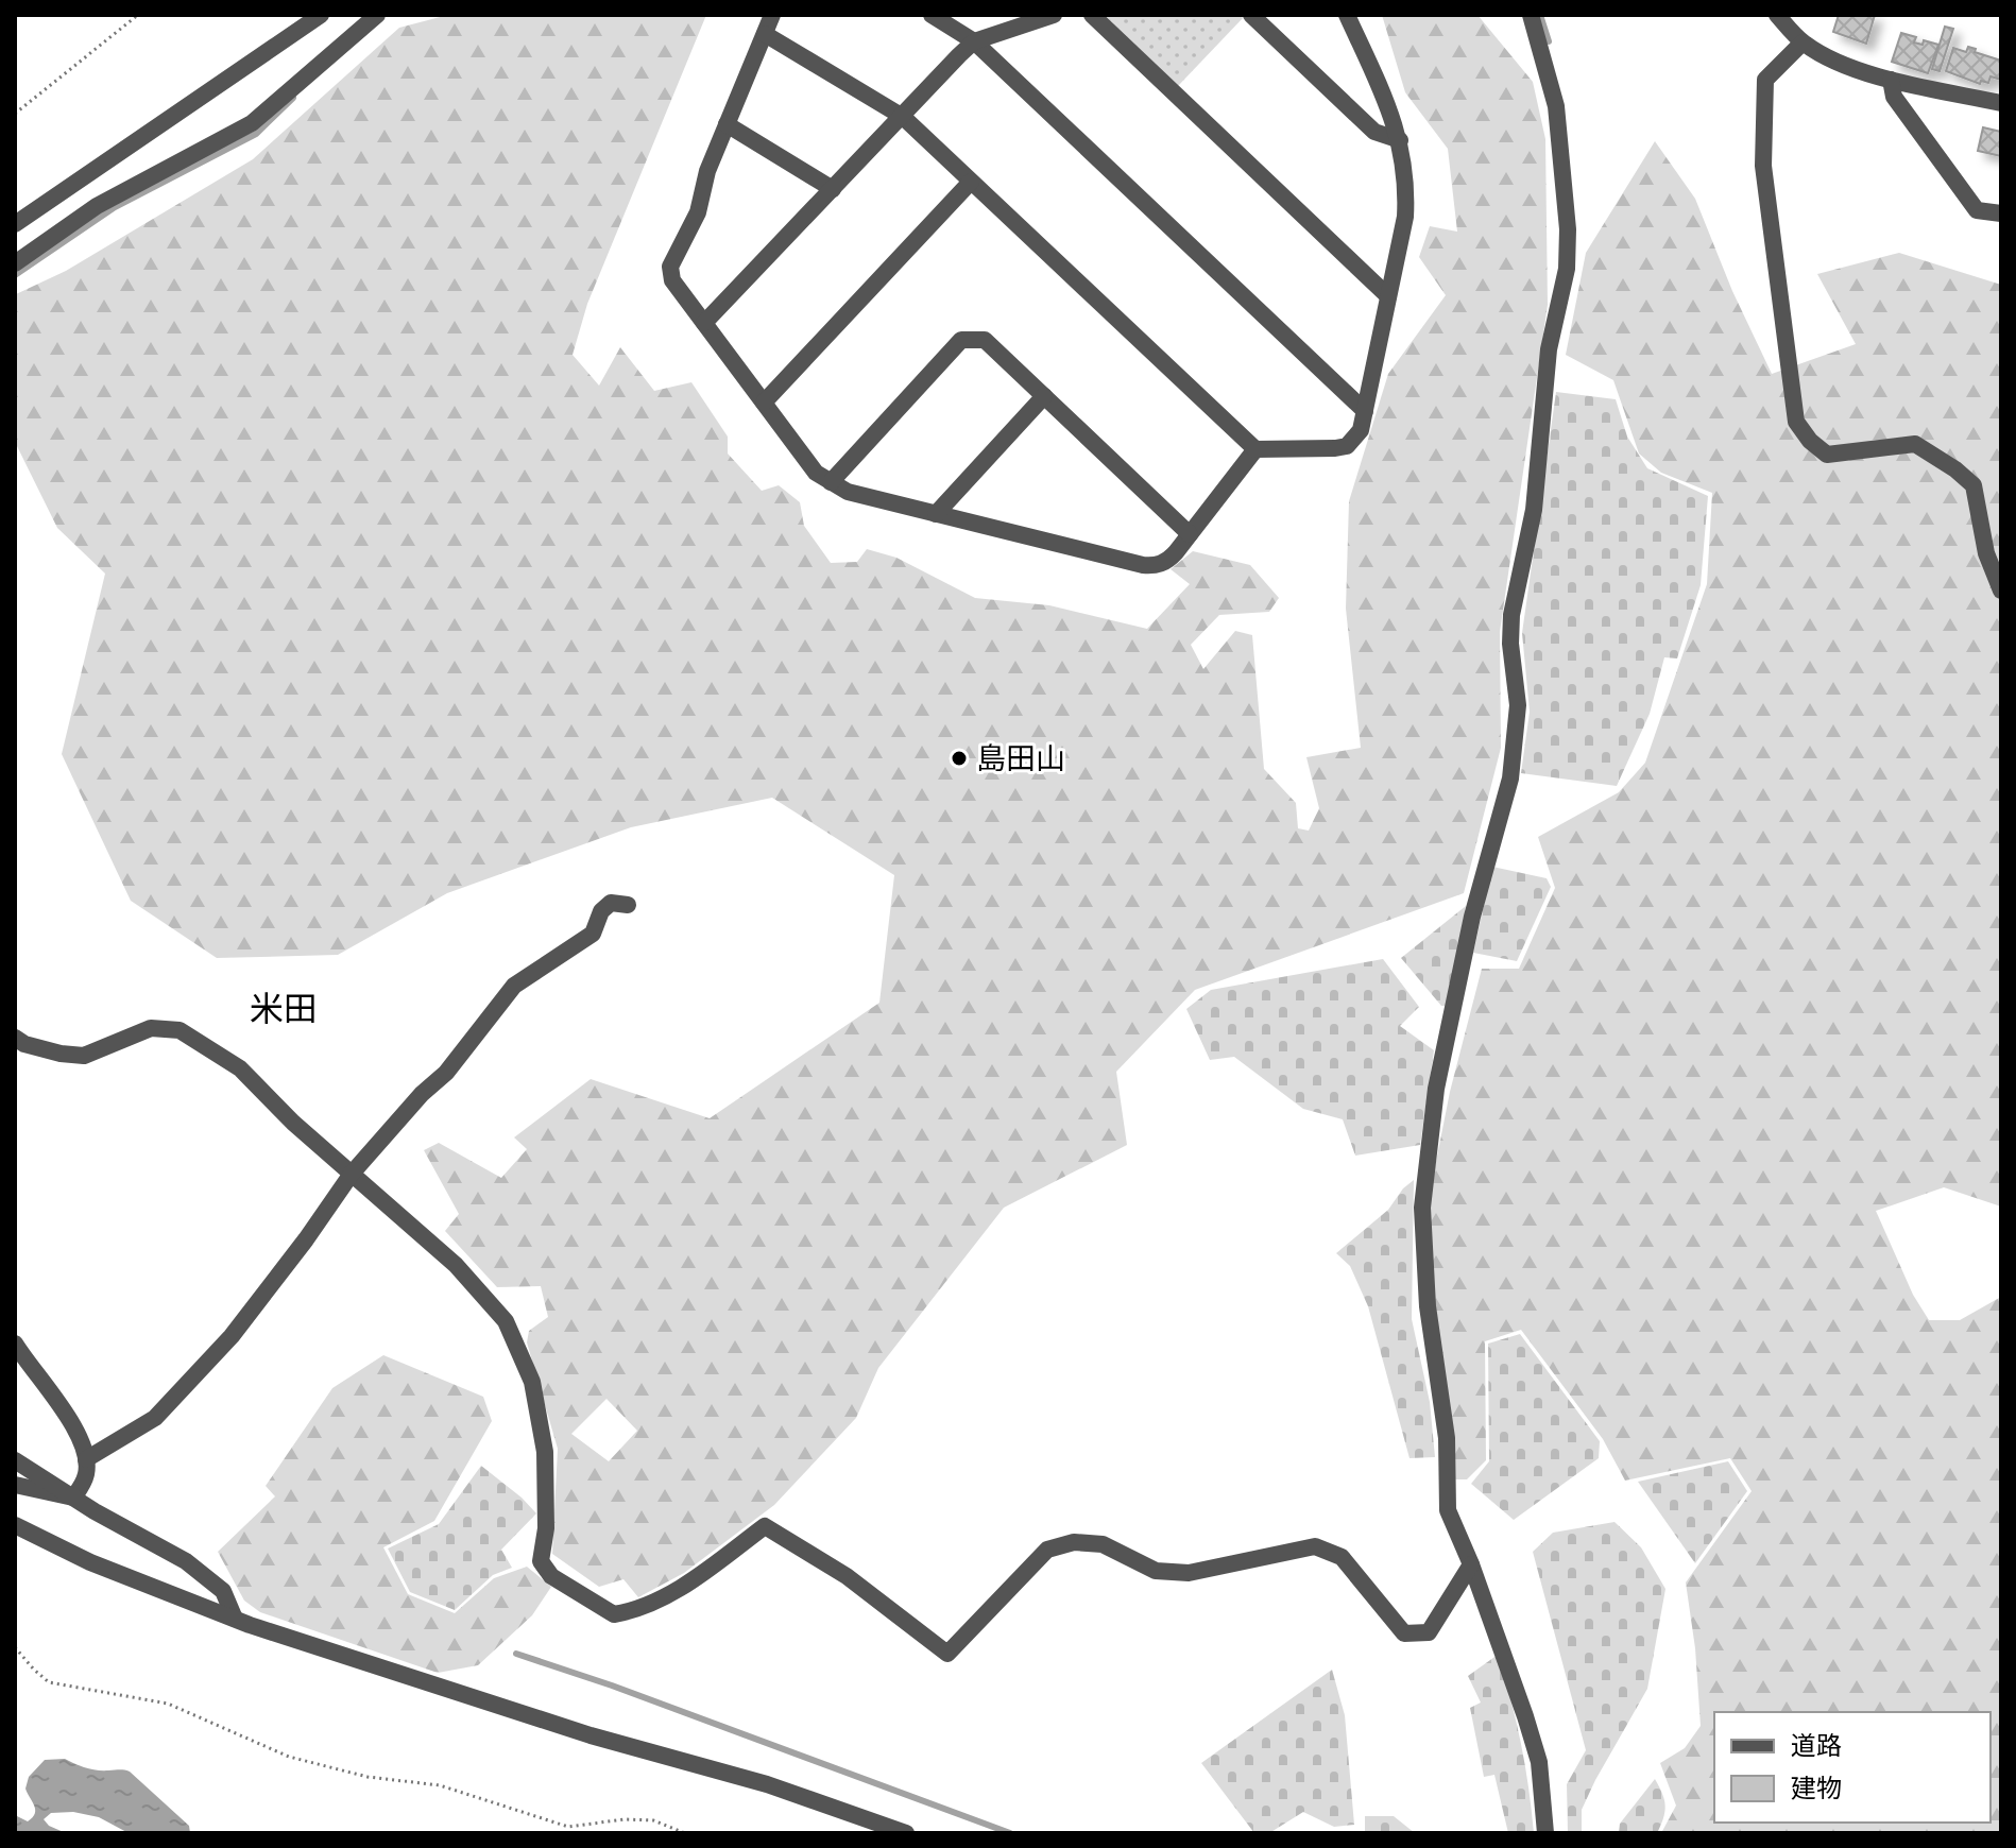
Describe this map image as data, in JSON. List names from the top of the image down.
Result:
{
  "districts": ["米田"],
  "places": ["島田山"],
  "legend": ["道路", "建物"]
}
